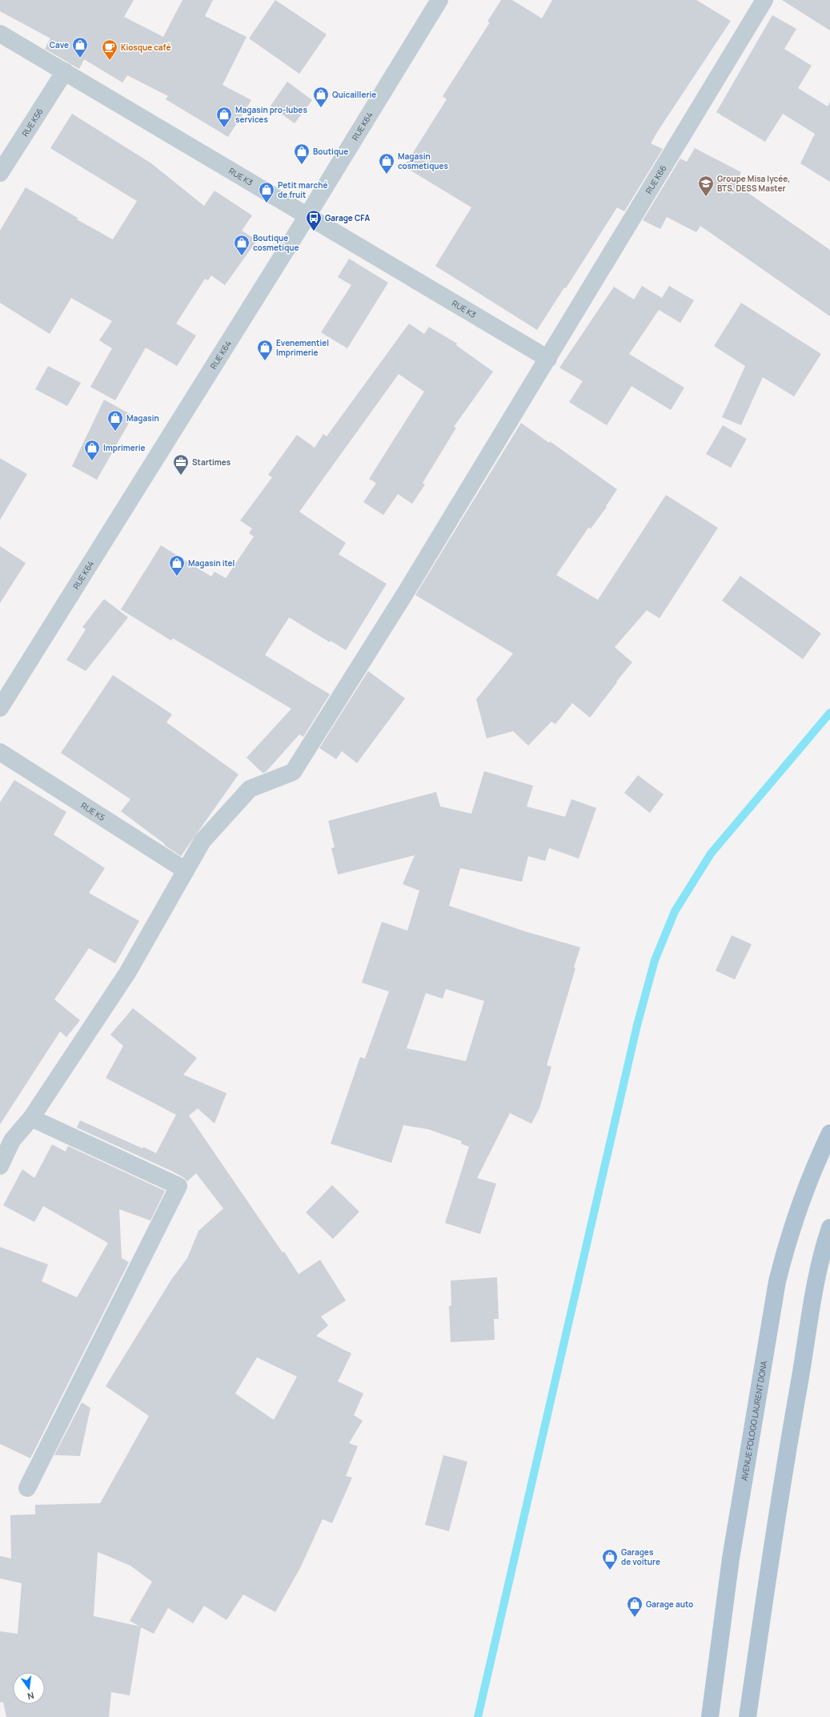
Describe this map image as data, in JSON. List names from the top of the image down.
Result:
{
  "streets": {
    "main road": ["AVENUE FOLOGO LAURENT DONA"],
    "street": [
      "RUE K56",
      "RUE K64",
      "RUE K3",
      "RUE K66",
      "RUE K5"
    ]
  },
  "crossings": [
    ["RUE K56", "RUE K3"],
    ["RUE K64", "RUE K3"],
    ["RUE K3", "RUE K66"],
    ["RUE K66", "RUE K5"]
  ],
  "places": {
    "shop": [
      "Cave",
      "Quicaillerie",
      "Magasin pro-lubes services",
      "Boutique",
      "Magasin cosmetiques",
      "Petit marché de fruit",
      "Boutique cosmetique",
      "Evenementiel Imprimerie",
      "Magasin",
      "Imprimerie",
      "Magasin itel",
      "Garages de voiture",
      "Garage auto"
    ],
    "cafe": ["Kiosque café"],
    "school or university": ["Groupe Misa lycée, BTS, DESS Master"],
    "bus stop": ["Garage CFA"],
    "office": ["Startimes"]
  },
  "north": "bottom"
}
